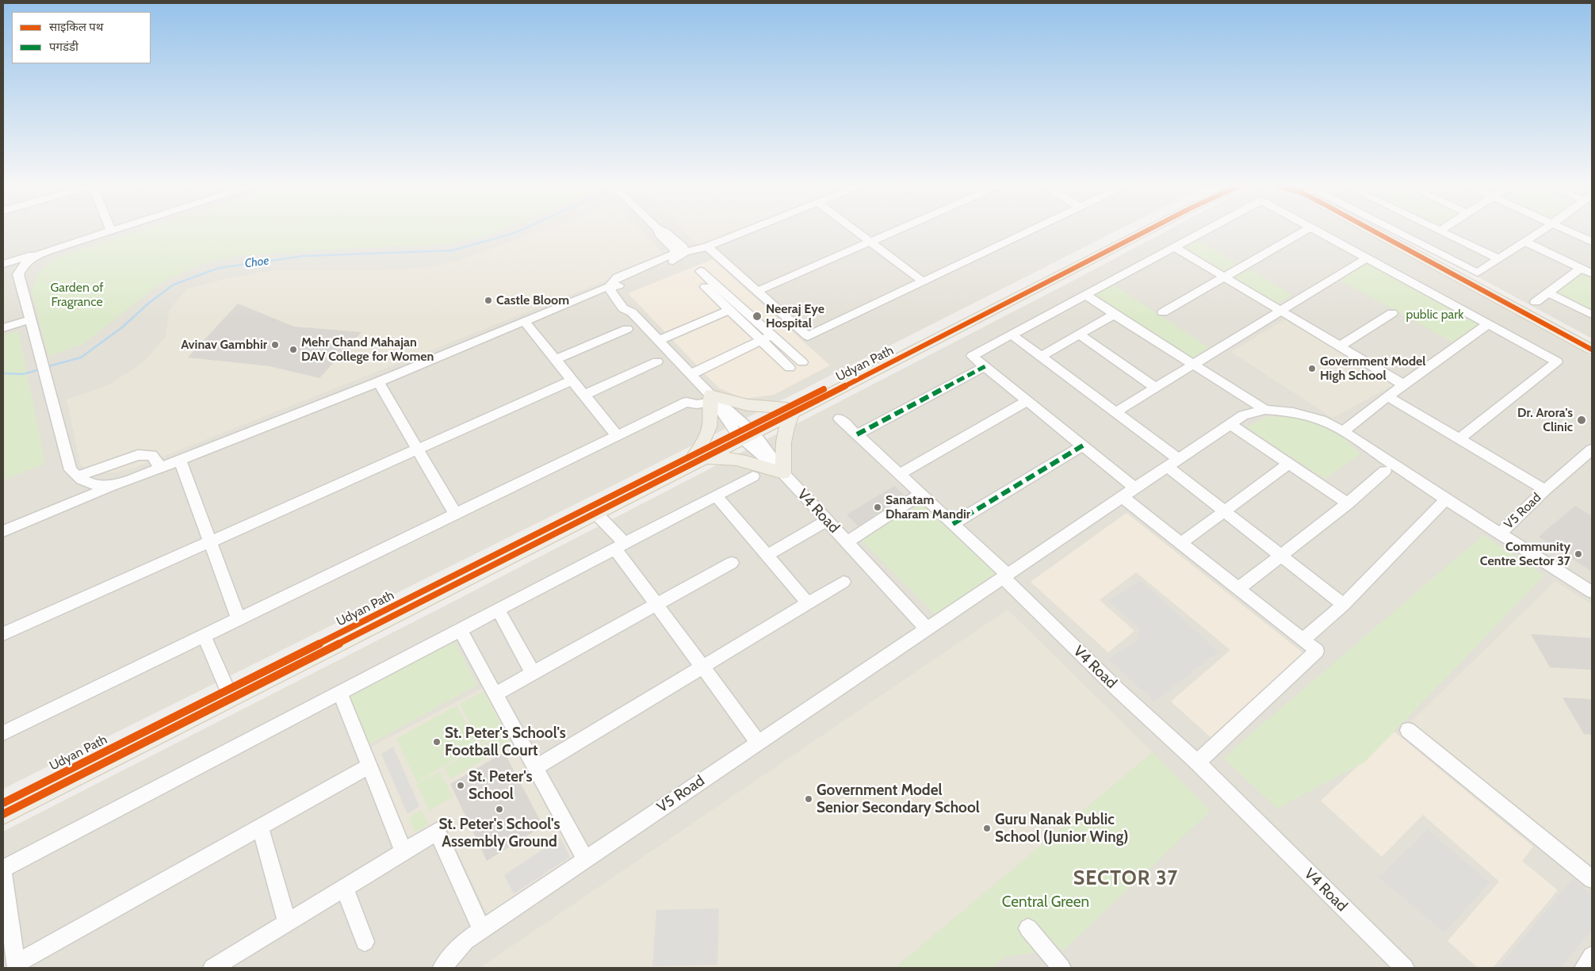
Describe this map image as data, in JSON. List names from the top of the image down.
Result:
{
  "streets": {
    "main road": ["Udyan Path"],
    "street": ["V4 Road", "V5 Road"]
  },
  "crossings": [
    ["Udyan Path", "V4 Road"],
    ["V4 Road", "V5 Road"]
  ],
  "districts": ["SECTOR 37"],
  "water": ["Choe"],
  "parks": ["Garden of Fragrance", "public park", "Central Green"],
  "places": [
    "Castle Bloom",
    "Neeraj Eye Hospital",
    "Avinav Gambhir",
    "Mehr Chand Mahajan DAV College for Women",
    "Government Model High School",
    "Dr. Arora's Clinic",
    "Sanatam Dharam Mandir",
    "Community Centre Sector 37",
    "St. Peter's School's Football Court",
    "St. Peter's School",
    "Government Model Senior Secondary School",
    "St. Peter's School's Assembly Ground",
    "Guru Nanak Public School (Junior Wing)"
  ],
  "legend": ["साइकिल पथ", "पगडंडी"]
}
